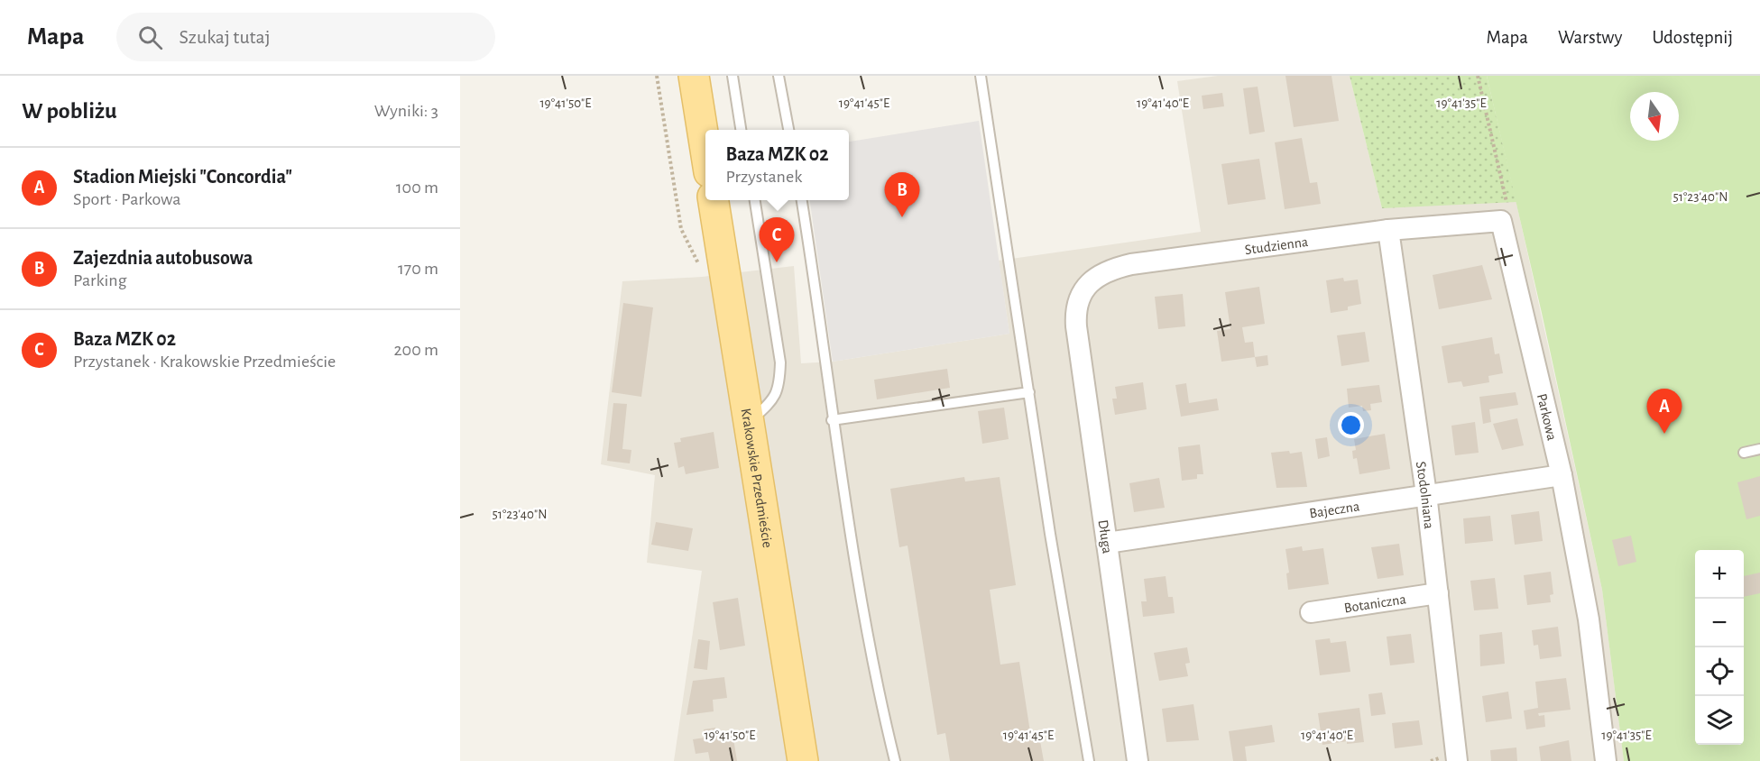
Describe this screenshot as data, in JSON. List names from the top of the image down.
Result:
{
  "streets": {
    "main road": ["Krakowskie Przedmieście"],
    "street": [
      "Studzienna",
      "Parkowa",
      "Stodolniana",
      "Bajeczna",
      "Długa",
      "Botaniczna"
    ]
  },
  "crossings": [
    ["Studzienna", "Parkowa"],
    ["Studzienna", "Stodolniana"],
    ["Studzienna", "Długa"],
    ["Parkowa", "Bajeczna"],
    ["Stodolniana", "Bajeczna"],
    ["Stodolniana", "Botaniczna"],
    ["Bajeczna", "Długa"]
  ],
  "north": "bottom",
  "page": {
    "header": "Mapa",
    "search": "Szukaj tutaj",
    "nav": ["Mapa", "Warstwy", "Udostępnij"],
    "heading": ["W pobliżu", "Wyniki: 3"],
    "popup": ["Baza MZK 02", "Przystanek"],
    "list": [
      {
        "mark": "A",
        "name": "Stadion Miejski \"Concordia\"",
        "note": "Sport · Parkowa",
        "value": "100 m"
      },
      {
        "mark": "B",
        "name": "Zajezdnia autobusowa",
        "note": "Parking",
        "value": "170 m"
      },
      {
        "mark": "C",
        "name": "Baza MZK 02",
        "note": "Przystanek · Krakowskie Przedmieście",
        "value": "200 m"
      }
    ],
    "pins": ["B", "C", "A"],
    "map_buttons": ["+", "−"]
  },
  "coordinates": [
    "19°41'50\"E",
    "19°41'45\"E",
    "19°41'40\"E",
    "19°41'35\"E",
    "51°23'40\"N"
  ]
}
